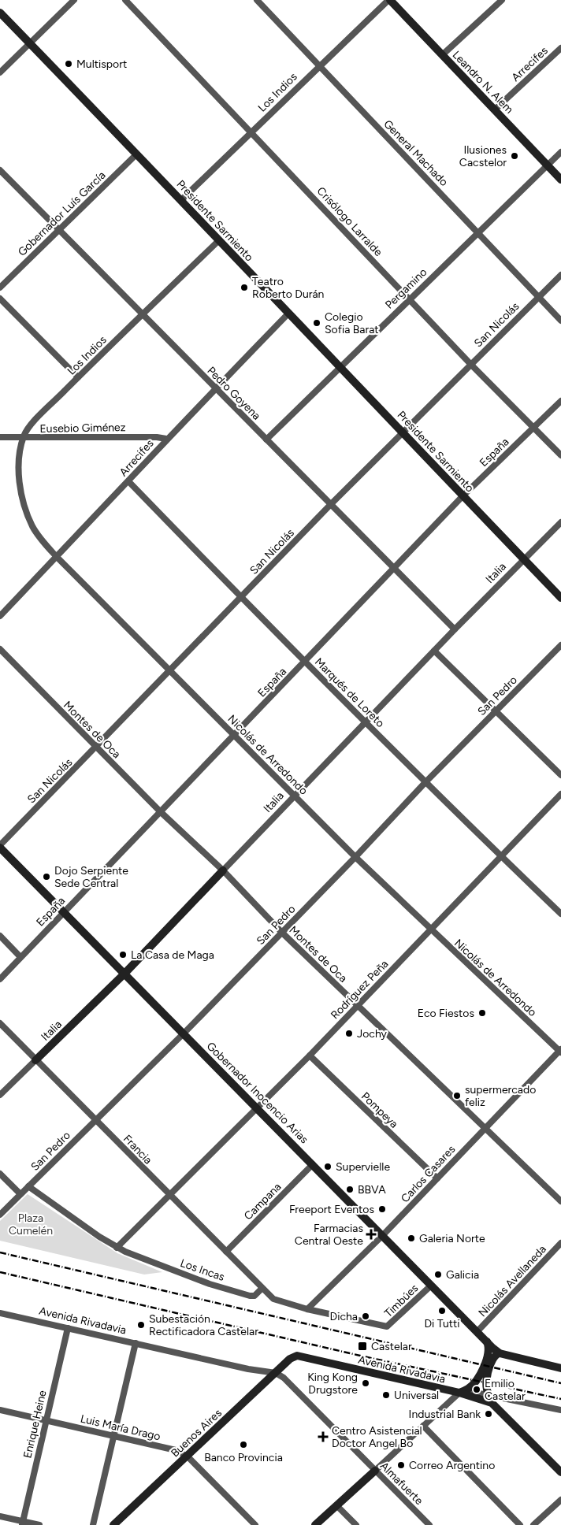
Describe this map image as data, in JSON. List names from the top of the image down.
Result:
{
  "streets": {
    "street": [
      "Arrecifes",
      "Leandro N. Alem",
      "Los Indios",
      "General Machado",
      "Gobernador Luís García",
      "Presidente Sarmiento",
      "Crisólogo Larralde",
      "Pergamino",
      "San Nicolás",
      "Pedro Goyena",
      "Eusebio Giménez",
      "España",
      "Italia",
      "Marqués de Loreto",
      "San Pedro",
      "Montes de Oca",
      "Nicolás de Arredondo",
      "Rodríguez Peña",
      "Gobernador Inocencio Arias",
      "Pompeya",
      "Francia",
      "Carlos Casares",
      "Campana",
      "Los Incas",
      "Nicolás Avellaneda",
      "Timbúes",
      "Avenida Rivadavia",
      "Enrique Heine",
      "Luis María Drago",
      "Buenos Aires",
      "Almafuerte"
    ]
  },
  "crossings": [
    ["Arrecifes", "Leandro N. Alem"],
    ["Arrecifes", "Presidente Sarmiento"],
    ["Arrecifes", "Pedro Goyena"],
    ["Arrecifes", "Eusebio Giménez"],
    ["Arrecifes", "Marqués de Loreto"],
    ["Arrecifes", "Nicolás de Arredondo"],
    ["Leandro N. Alem", "Los Indios"],
    ["Leandro N. Alem", "Pergamino"],
    ["Los Indios", "General Machado"],
    ["Los Indios", "Presidente Sarmiento"],
    ["Los Indios", "Crisólogo Larralde"],
    ["Los Indios", "Pedro Goyena"],
    ["Los Indios", "Eusebio Giménez"],
    ["Los Indios", "Nicolás de Arredondo"],
    ["General Machado", "Pergamino"],
    ["General Machado", "San Nicolás"],
    ["Gobernador Luís García", "Presidente Sarmiento"],
    ["Gobernador Luís García", "Pedro Goyena"],
    ["Presidente Sarmiento", "Pergamino"],
    ["Presidente Sarmiento", "San Nicolás"],
    ["Presidente Sarmiento", "España"],
    ["Presidente Sarmiento", "Italia"],
    ["Crisólogo Larralde", "Pergamino"],
    ["Crisólogo Larralde", "San Nicolás"],
    ["Crisólogo Larralde", "España"],
    ["Pergamino", "Pedro Goyena"],
    ["San Nicolás", "Pedro Goyena"],
    ["San Nicolás", "Marqués de Loreto"],
    ["San Nicolás", "Montes de Oca"],
    ["San Nicolás", "Nicolás de Arredondo"],
    ["San Nicolás", "Gobernador Inocencio Arias"],
    ["Pedro Goyena", "España"],
    ["Pedro Goyena", "Italia"],
    ["Eusebio Giménez", "Nicolás de Arredondo"],
    ["España", "Marqués de Loreto"],
    ["España", "Montes de Oca"],
    ["España", "Nicolás de Arredondo"],
    ["España", "Gobernador Inocencio Arias"],
    ["Italia", "Marqués de Loreto"],
    ["Italia", "Montes de Oca"],
    ["Italia", "Nicolás de Arredondo"],
    ["Italia", "Gobernador Inocencio Arias"],
    ["Italia", "Francia"],
    ["Marqués de Loreto", "San Pedro"],
    ["Marqués de Loreto", "Rodríguez Peña"],
    ["San Pedro", "Montes de Oca"],
    ["San Pedro", "Nicolás de Arredondo"],
    ["San Pedro", "Gobernador Inocencio Arias"],
    ["San Pedro", "Francia"],
    ["San Pedro", "Los Incas"],
    ["Montes de Oca", "Rodríguez Peña"],
    ["Montes de Oca", "Carlos Casares"],
    ["Nicolás de Arredondo", "Rodríguez Peña"],
    ["Nicolás de Arredondo", "Carlos Casares"],
    ["Rodríguez Peña", "Gobernador Inocencio Arias"],
    ["Rodríguez Peña", "Pompeya"],
    ["Rodríguez Peña", "Francia"],
    ["Rodríguez Peña", "Los Incas"],
    ["Gobernador Inocencio Arias", "Carlos Casares"],
    ["Gobernador Inocencio Arias", "Campana"],
    ["Gobernador Inocencio Arias", "Nicolás Avellaneda"],
    ["Gobernador Inocencio Arias", "Timbúes"],
    ["Pompeya", "Carlos Casares"],
    ["Francia", "Campana"],
    ["Francia", "Los Incas"],
    ["Carlos Casares", "Timbúes"],
    ["Avenida Rivadavia", "Enrique Heine"],
    ["Avenida Rivadavia", "Buenos Aires"],
    ["Avenida Rivadavia", "Almafuerte"],
    ["Enrique Heine", "Luis María Drago"],
    ["Luis María Drago", "Buenos Aires"],
    ["Buenos Aires", "Almafuerte"]
  ],
  "parks": ["Plaza Cumelén"],
  "places": {
    "other": [
      "Multisport",
      "Ilusiones Cacstelor",
      "Teatro Roberto Durán",
      "Colegio Sofia Barat",
      "Dojo Serpiente Sede Central",
      "La Casa de Maga",
      "Eco Fiestos",
      "Jochy",
      "supermercado feliz",
      "Supervielle",
      "BBVA",
      "Freeport Eventos",
      "Galeria Norte",
      "Galicia",
      "Di Tutti",
      "Dicha",
      "Subestación Rectificadora Castelar",
      "King Kong Drugstore",
      "Emilio Castelar",
      "Universal",
      "Industrial Bank",
      "Banco Provincia",
      "Correo Argentino"
    ],
    "health": ["Farmacias Central Oeste", "Centro Asistencial Doctor Angel Bo"],
    "transit": ["Castelar"]
  }
}
